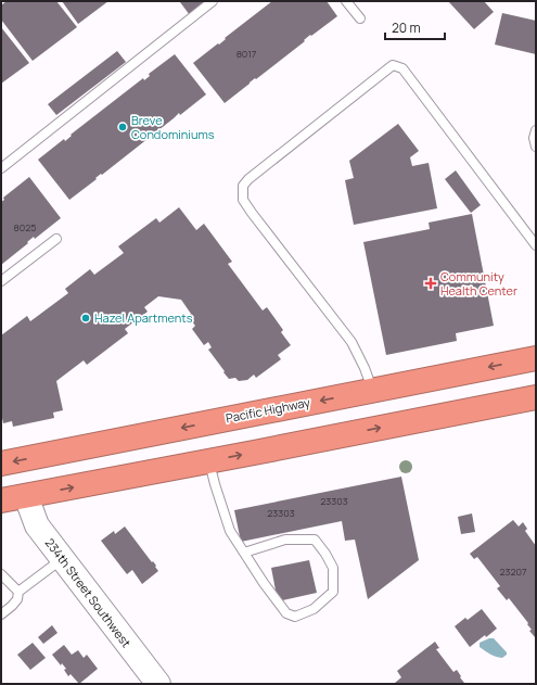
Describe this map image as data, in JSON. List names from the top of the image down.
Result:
{
  "streets": {
    "highway": ["Pacific Highway"],
    "street": ["234th Street Southwest"]
  },
  "places": {
    "other": ["Breve Condominiums", "Hazel Apartments"],
    "health": ["Community Health Center"]
  },
  "house_numbers": [
    "8017",
    "8025",
    "23303",
    "23303",
    "23207"
  ],
  "scale_bar": "20 m"
}
